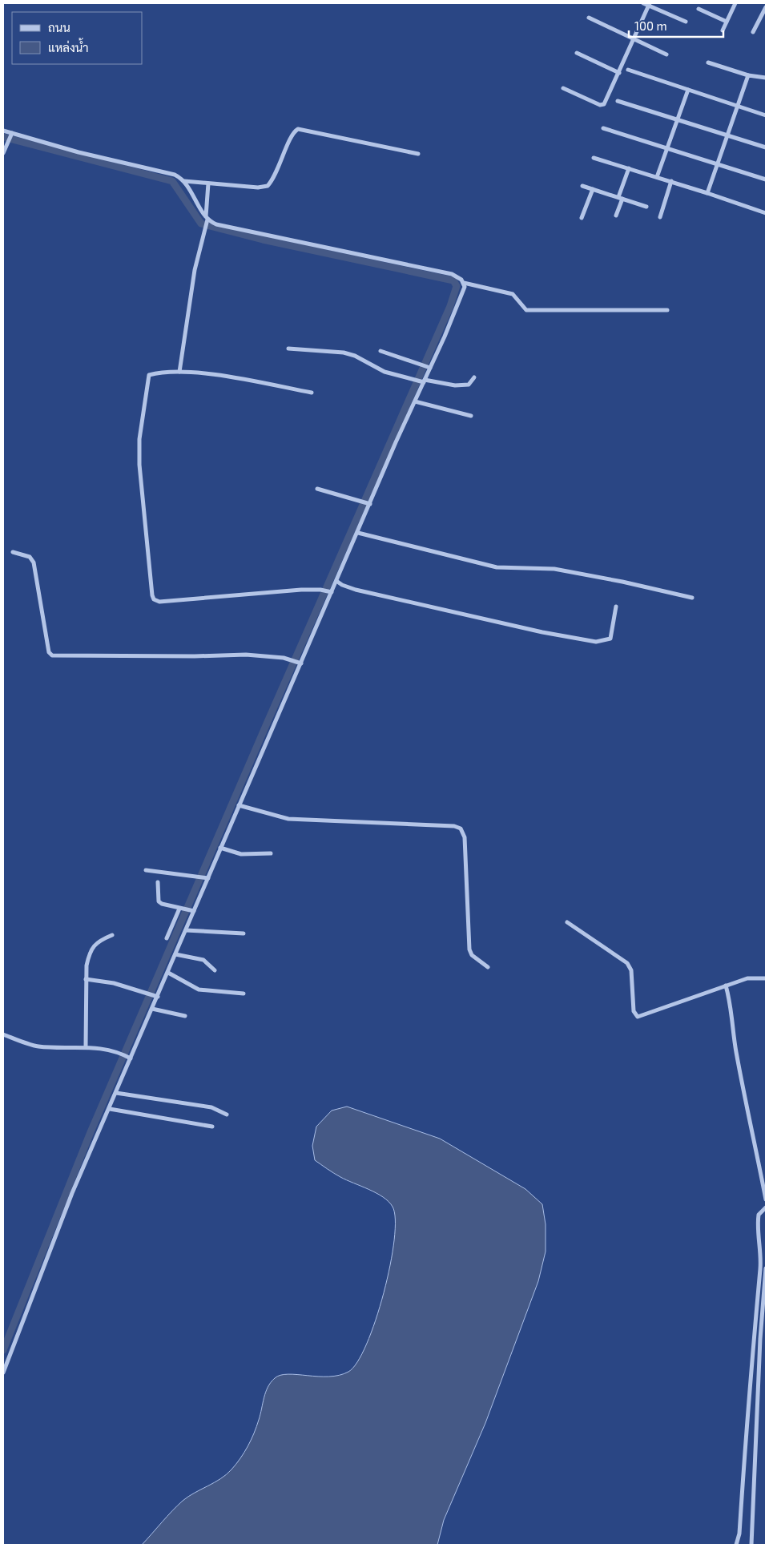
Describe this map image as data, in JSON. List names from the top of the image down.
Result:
{
  "legend": ["ถนน", "แหล่งน้ำ"],
  "scale_bar": "100 m"
}
